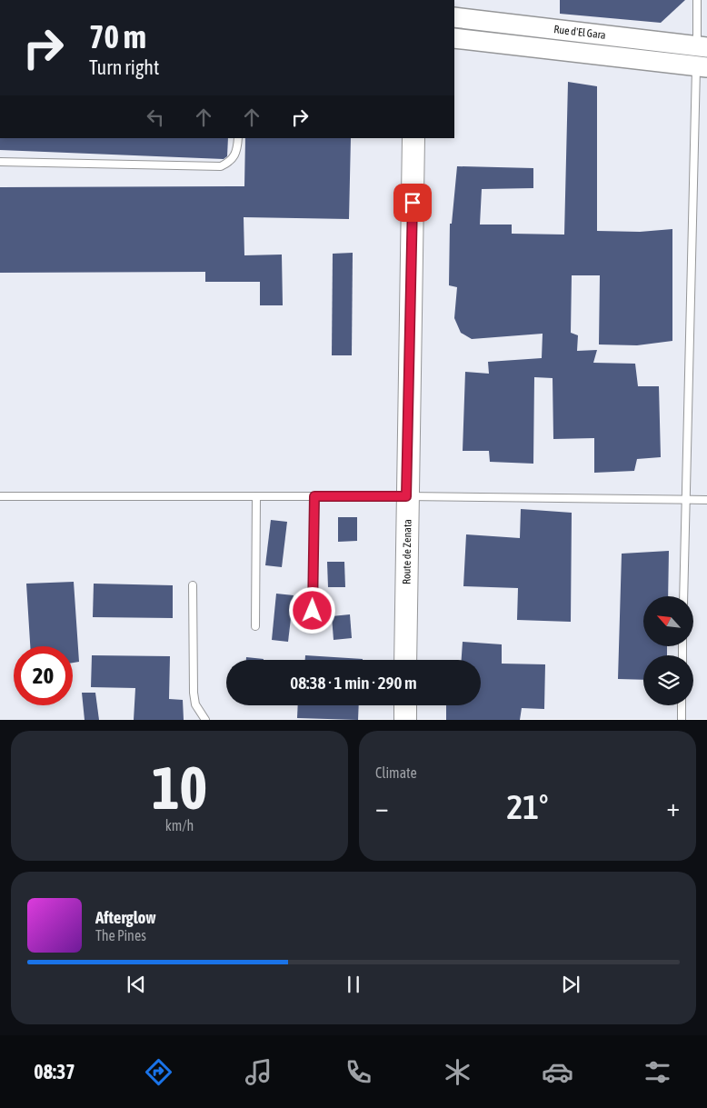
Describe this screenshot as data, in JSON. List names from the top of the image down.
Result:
{
  "streets": {
    "main road": ["Route de Zenata"],
    "street": ["Rue d'El Gara"]
  },
  "north": "top left",
  "page": {
    "turn": ["70 m", "Turn right"],
    "limit": "20",
    "trip": "08:38 · 1 min · 290 m",
    "tile": [
      ["10", "km/h"],
      "Climate"
    ],
    "heat": ["−", "21°", "+"],
    "song": ["Afterglow", "The Pines"],
    "tabs": "08:37"
  }
}
